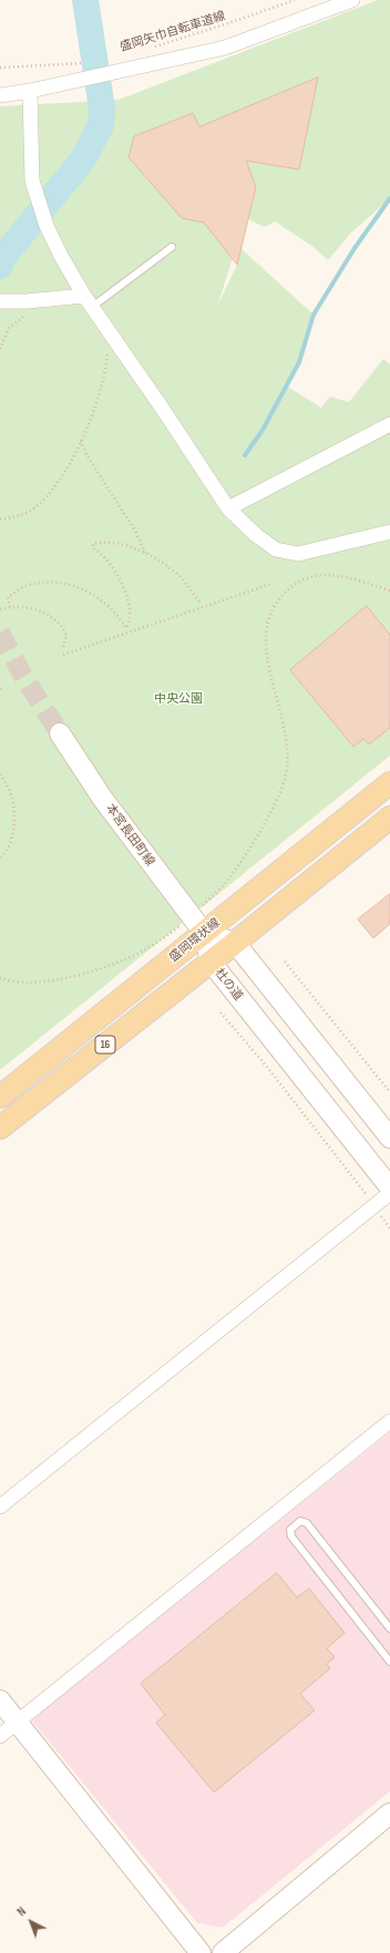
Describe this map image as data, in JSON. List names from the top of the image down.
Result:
{
  "streets": {
    "main road": [
      "本宮長田町線",
      "盛岡環状線",
      "杜の道",
      "16"
    ],
    "path": ["盛岡矢巾自転車道線"]
  },
  "crossings": [
    ["本宮長田町線", "盛岡環状線"],
    ["本宮長田町線", "杜の道"],
    ["盛岡環状線", "杜の道"],
    ["杜の道", "16"]
  ],
  "parks": ["中央公園"],
  "north": "top left"
}
